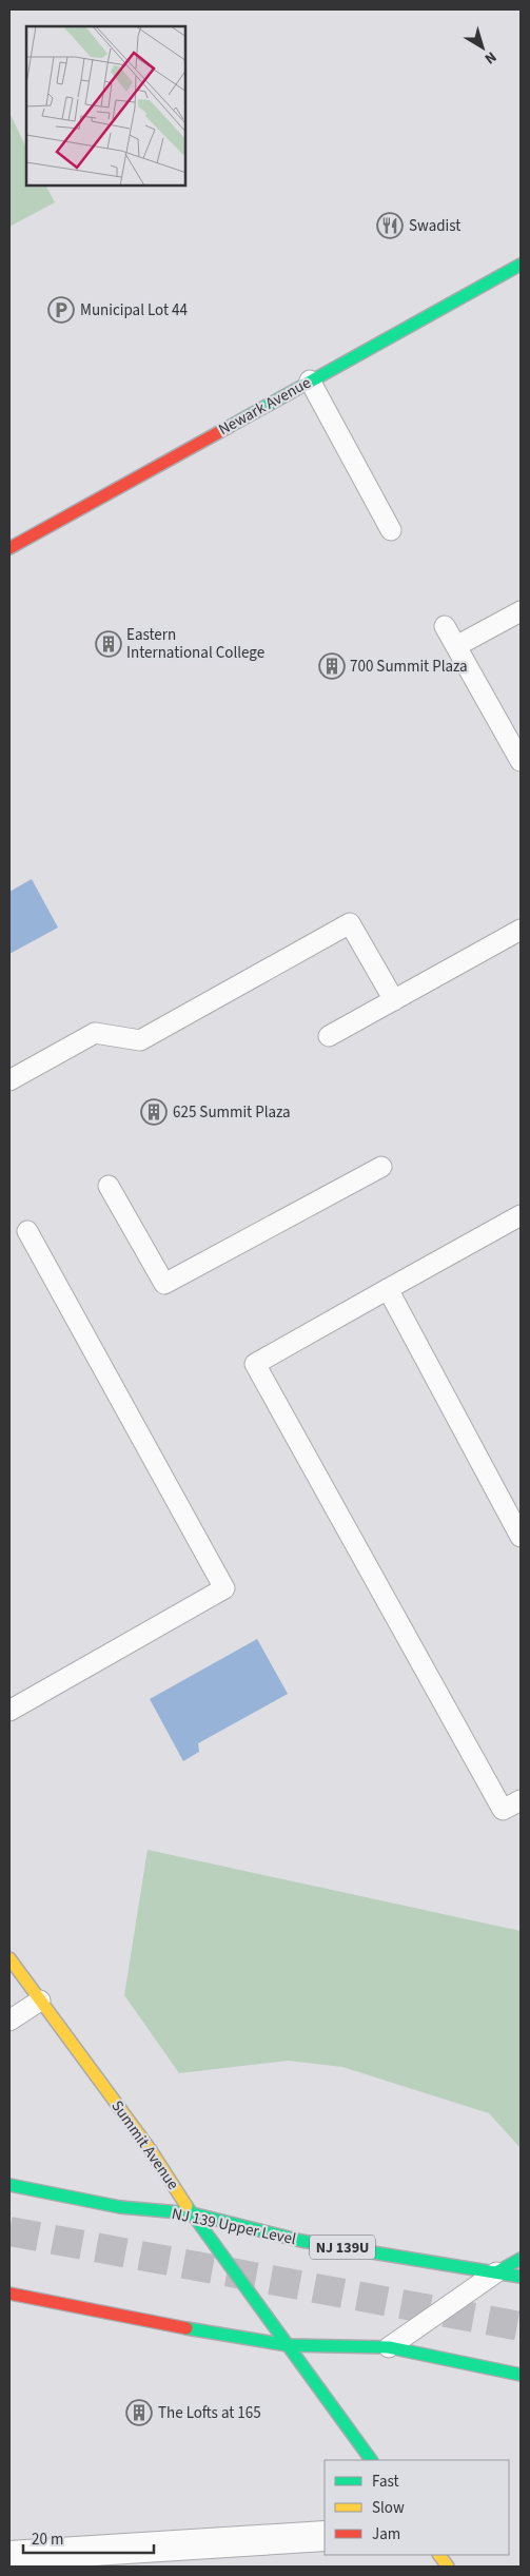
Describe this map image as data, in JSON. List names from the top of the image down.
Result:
{
  "streets": {
    "main road": [
      "Newark Avenue",
      "Summit Avenue",
      "NJ 139 Upper Level",
      "NJ 139U"
    ]
  },
  "crossings": [
    ["Summit Avenue", "NJ 139 Upper Level"]
  ],
  "places": {
    "restaurant": ["Swadist"],
    "parking": ["Municipal Lot 44"],
    "building": [
      "Eastern International College",
      "700 Summit Plaza",
      "625 Summit Plaza",
      "The Lofts at 165"
    ]
  },
  "legend": ["Fast", "Slow", "Jam"],
  "scale_bar": "20 m",
  "north": "bottom right"
}
